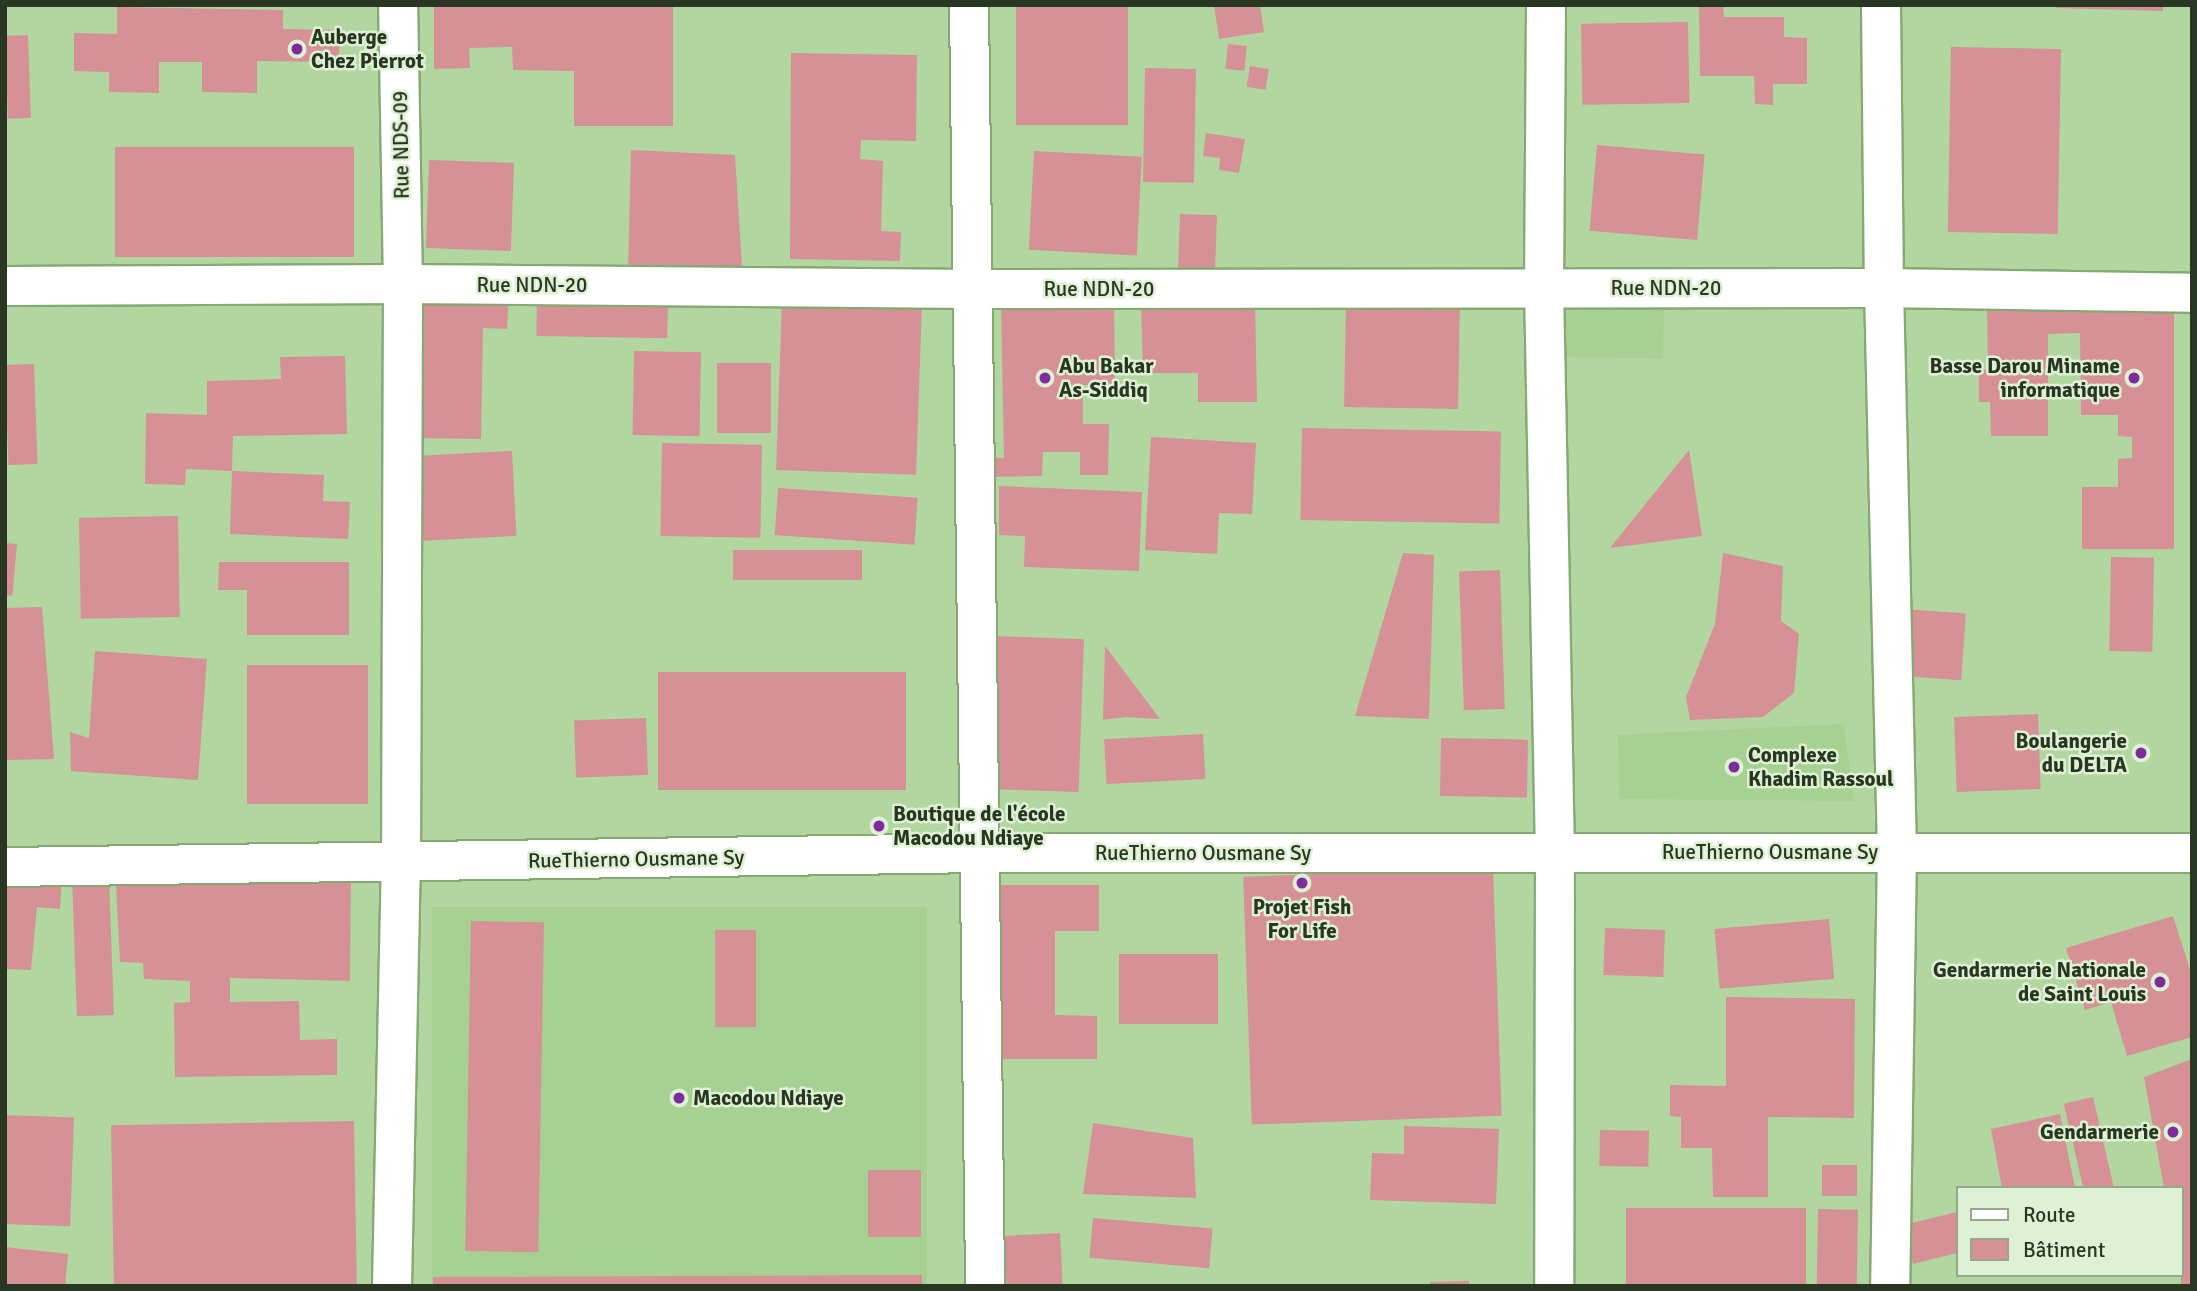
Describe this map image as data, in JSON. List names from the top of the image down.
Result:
{
  "streets": {
    "street": ["Rue NDS-09", "Rue NDN-20", "RueThierno Ousmane Sy"]
  },
  "crossings": [
    ["Rue NDS-09", "Rue NDN-20"],
    ["Rue NDS-09", "RueThierno Ousmane Sy"]
  ],
  "places": [
    "Auberge Chez Pierrot",
    "Abu Bakar As-Siddiq",
    "Basse Darou Miname informatique",
    "Boulangerie du DELTA",
    "Complexe Khadim Rassoul",
    "Boutique de l'école Macodou Ndiaye",
    "Projet Fish For Life",
    "Gendarmerie Nationale de Saint Louis",
    "Macodou Ndiaye",
    "Gendarmerie"
  ],
  "legend": ["Route", "Bâtiment"]
}
